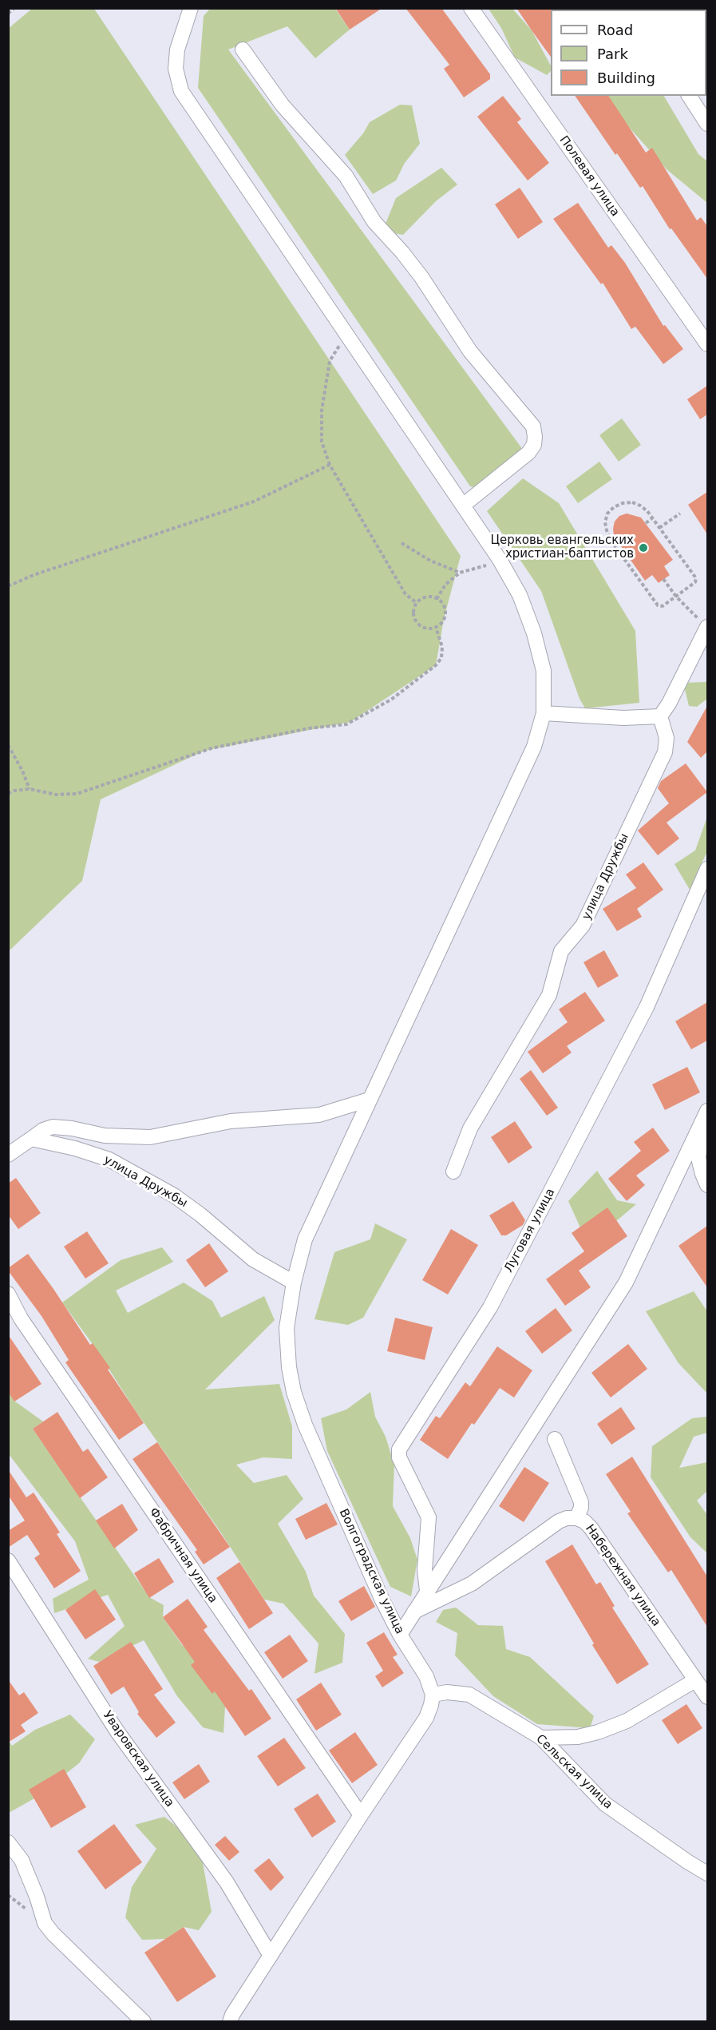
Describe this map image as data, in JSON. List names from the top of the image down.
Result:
{
  "streets": {
    "street": [
      "Полевая улица",
      "улица Дружбы",
      "Луговая улица",
      "Фабричная улица",
      "Волгоградская улица",
      "Набережная улица",
      "Уваровская улица",
      "Сельская улица"
    ]
  },
  "crossings": [
    ["улица Дружбы", "Волгоградская улица"],
    ["Волгоградская улица", "Сельская улица"]
  ],
  "places": ["Церковь евангельских христиан-баптистов"],
  "legend": ["Road", "Park", "Building"]
}
